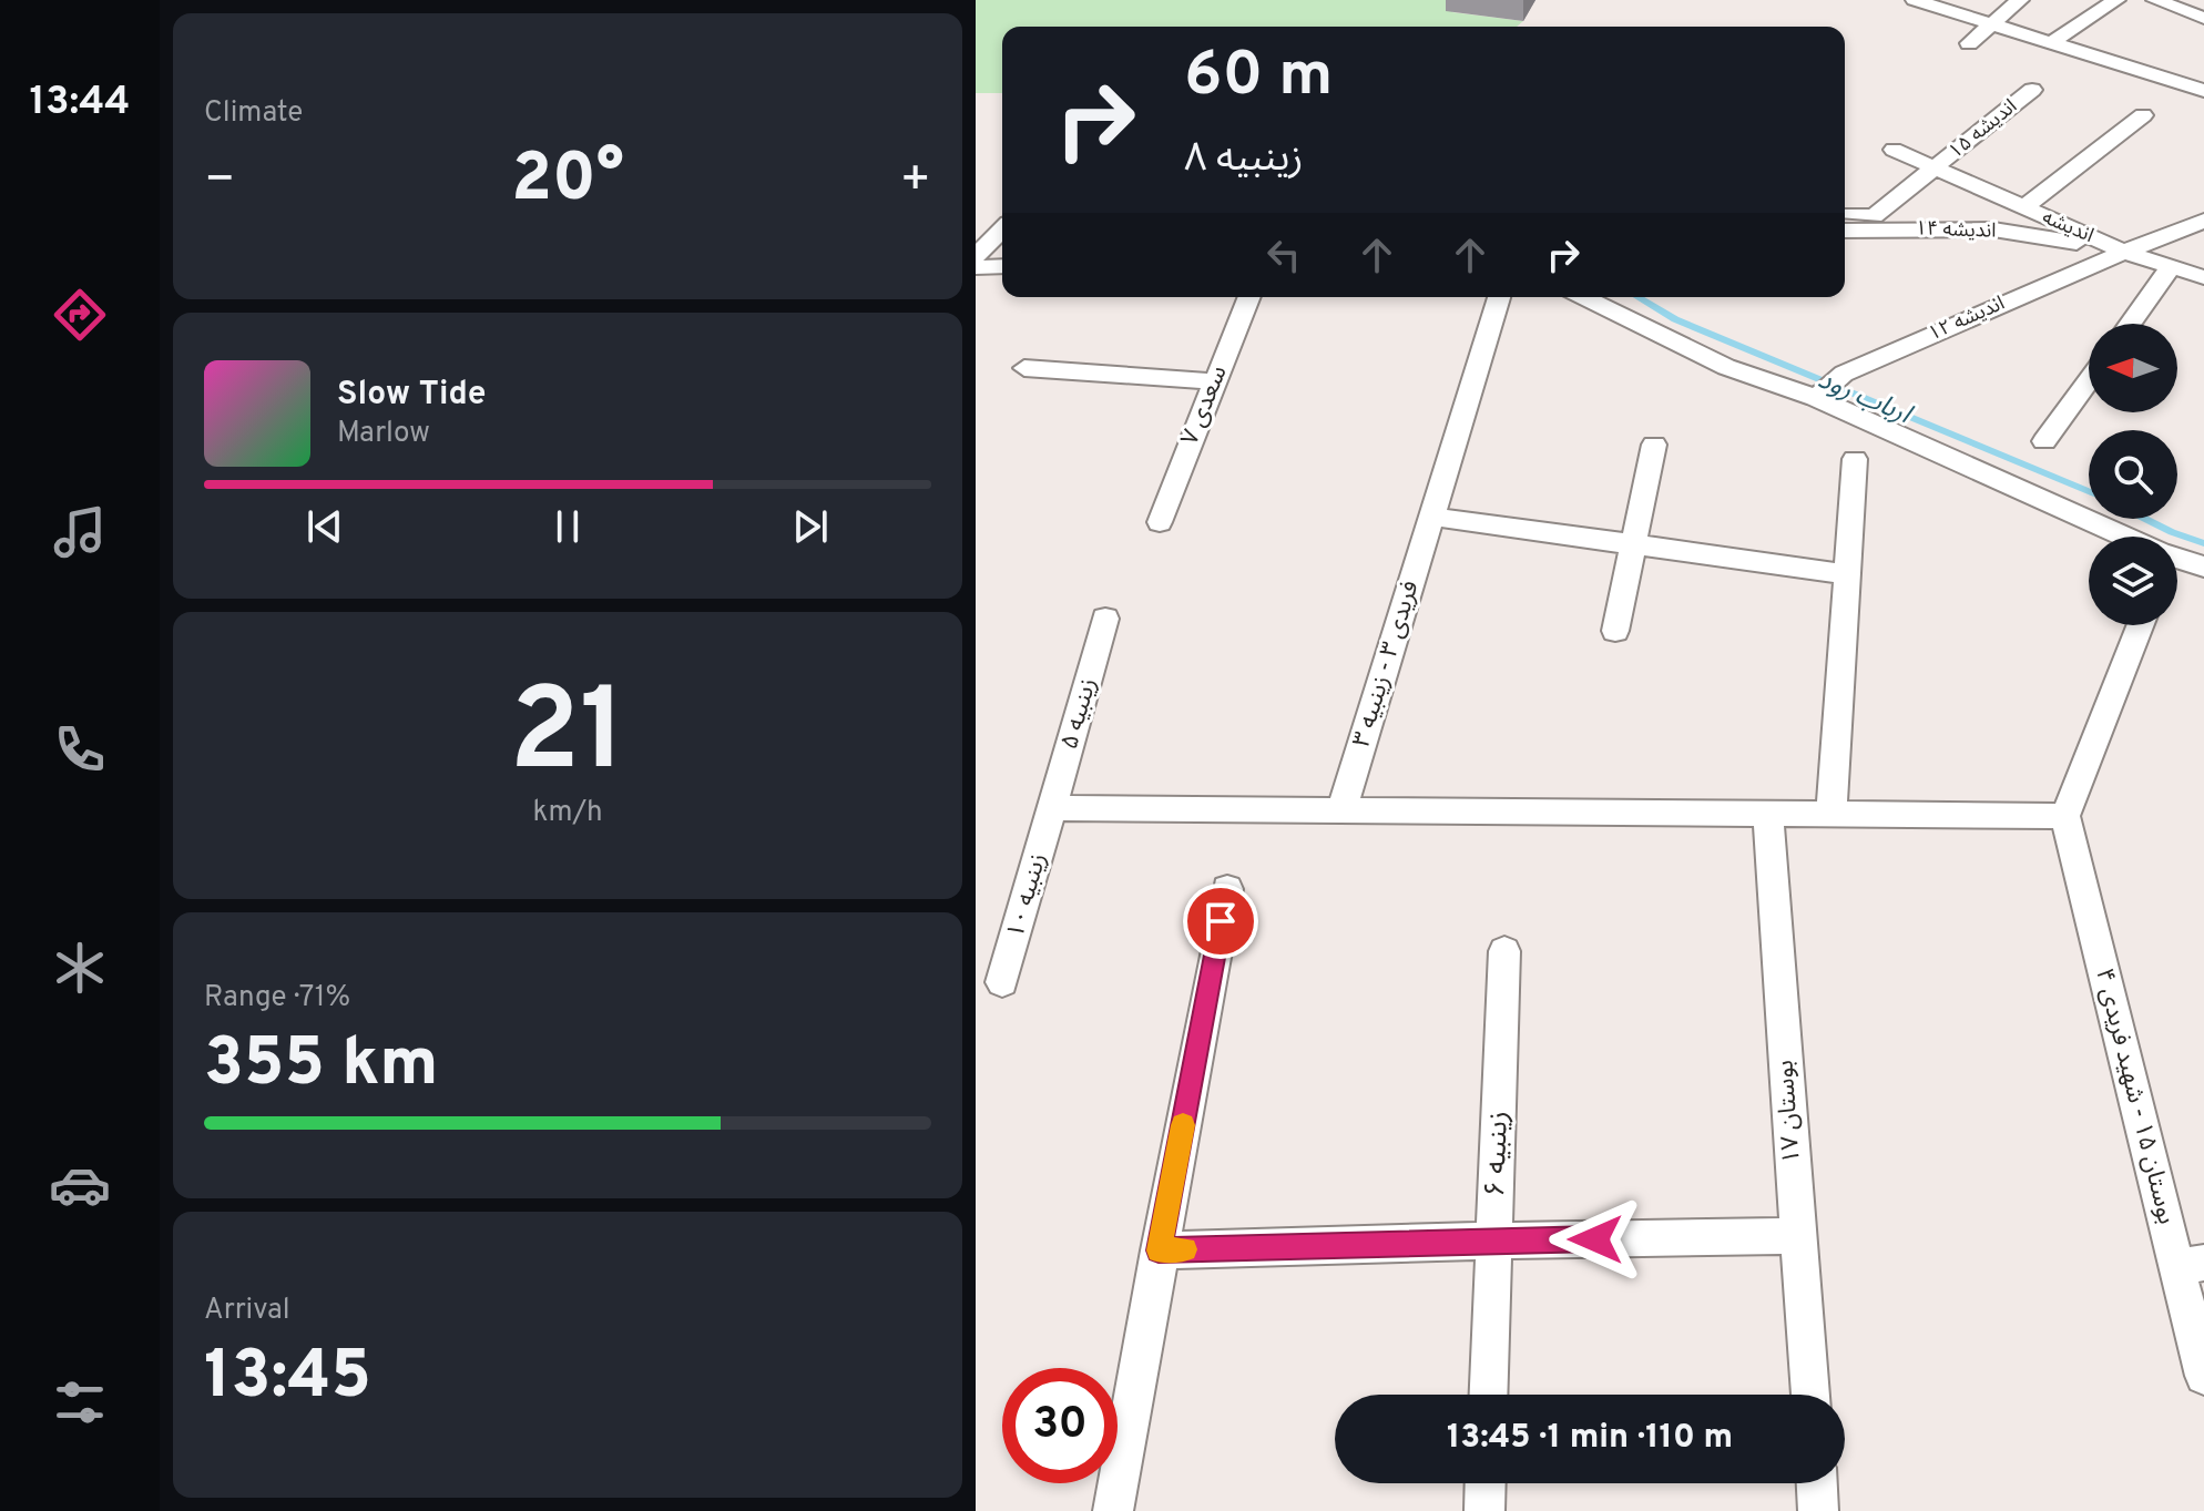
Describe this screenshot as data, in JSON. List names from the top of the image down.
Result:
{
  "streets": {
    "street": [
      "اندیشه ۱۵",
      "اندیشه",
      "اندیشه ۱۴",
      "اندیشه ۱۲",
      "سعدی ۷",
      "فریدی ۳ - زینبیه ۳",
      "زینبیه ۵",
      "زینبیه ۱۰",
      "بوستان ۱۵ - شهید فریدی ۴",
      "بوستان ۱۷",
      "زینبیه ۶"
    ]
  },
  "crossings": [
    ["اندیشه ۱۵", "اندیشه"],
    ["اندیشه", "اندیشه ۱۴"],
    ["اندیشه", "اندیشه ۱۲"],
    ["اندیشه ۱۴", "اندیشه ۱۲"],
    ["زینبیه ۵", "زینبیه ۱۰"]
  ],
  "water": ["ارباب رود"],
  "north": "left",
  "page": {
    "tabs": "13:44",
    "tile": [
      "Climate",
      ["21", "km/h"],
      ["Range · 71%", "355 km"],
      ["Arrival", "13:45"]
    ],
    "turn": ["60 m", "زینبیه ۸"],
    "heat": ["−", "20°", "+"],
    "song": ["Slow Tide", "Marlow"],
    "limit": "30",
    "trip": "13:45 · 1 min · 110 m"
  }
}
